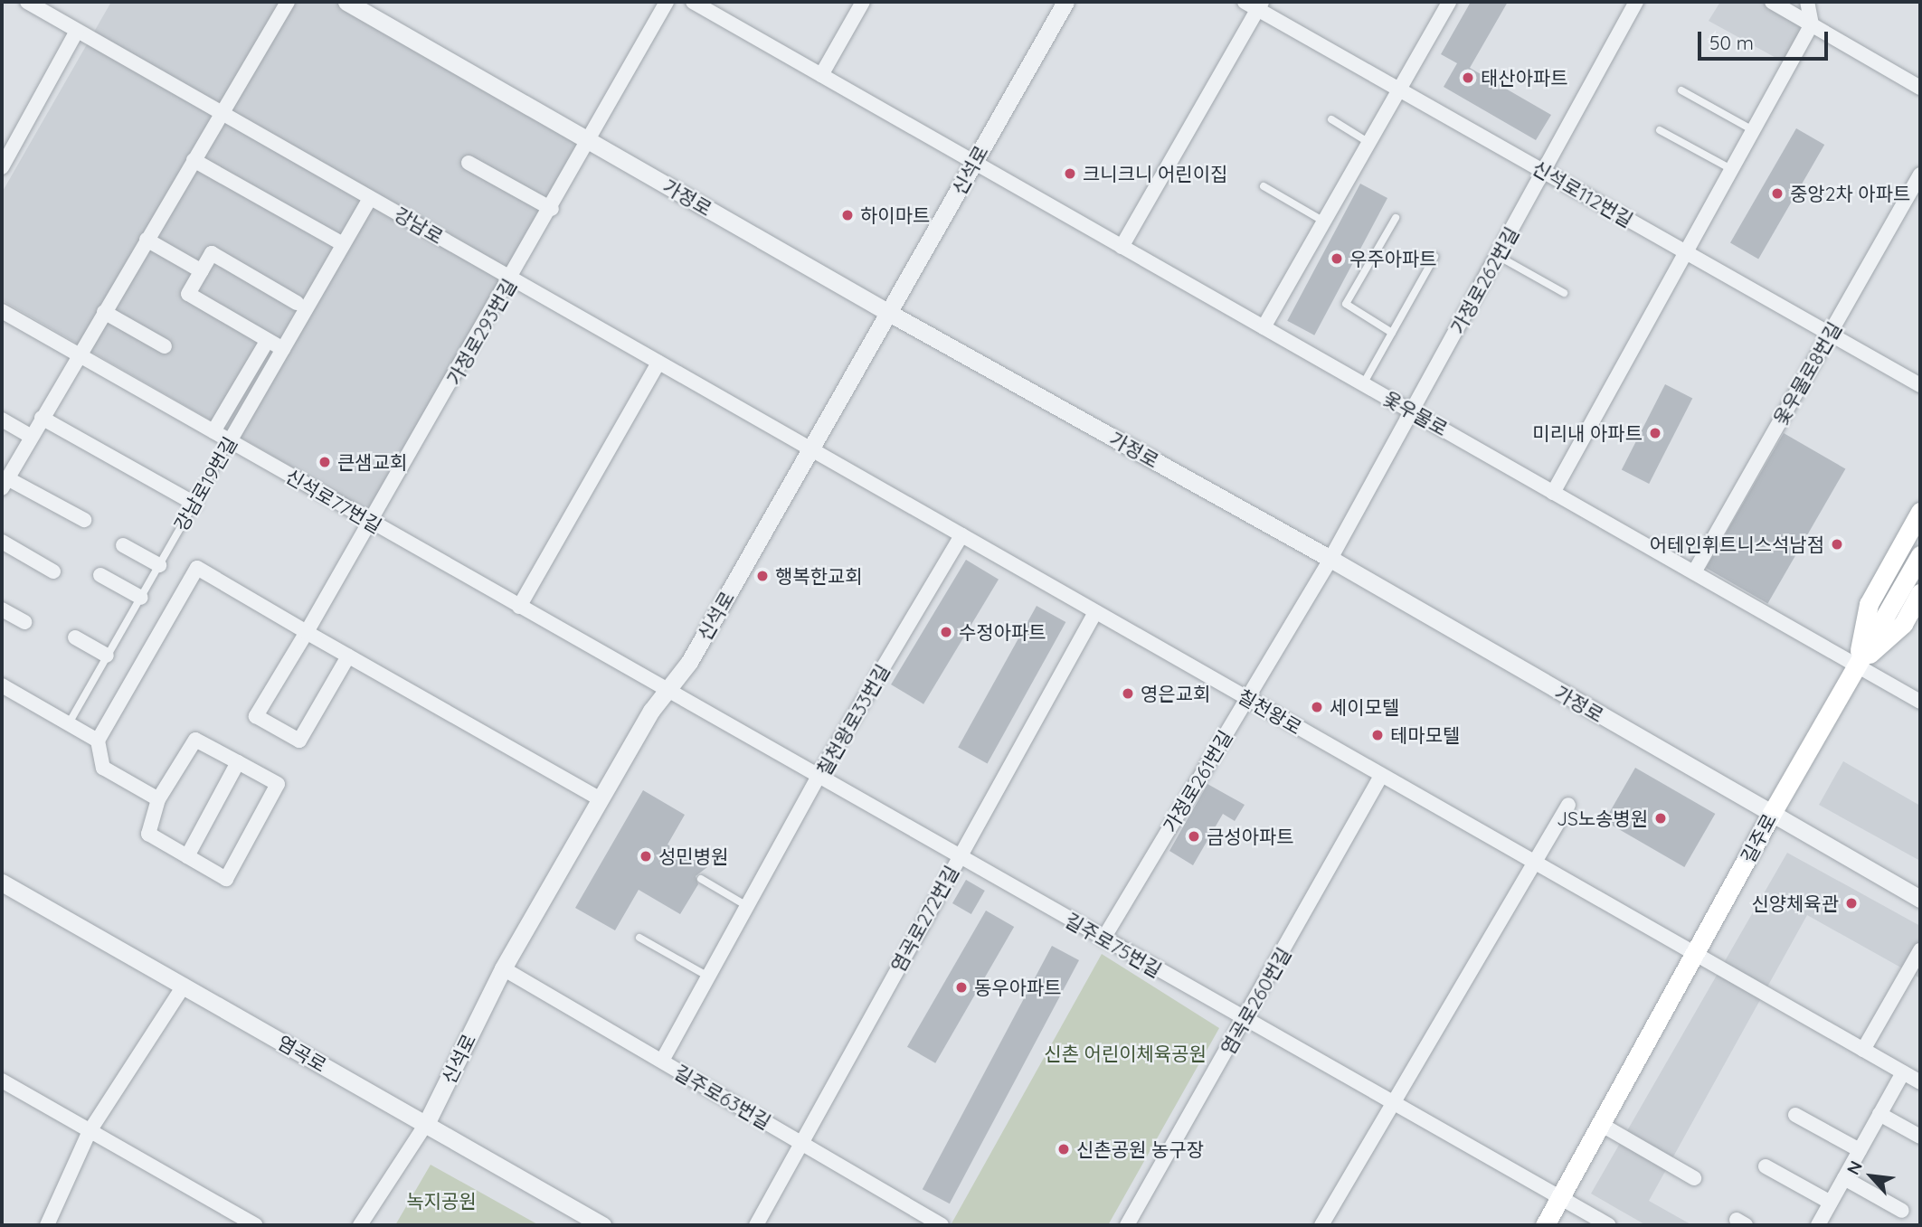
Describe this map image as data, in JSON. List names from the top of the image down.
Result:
{
  "streets": {
    "main road": ["길주로"],
    "street": [
      "신석로",
      "신석로112번길",
      "가정로",
      "강남로",
      "가정로262번길",
      "가정로293번길",
      "옻우물로8번길",
      "옻우물로",
      "강남로19번길",
      "신석로77번길",
      "칠천왕로",
      "칠천왕로33번길",
      "가정로261번길",
      "염곡로272번길",
      "길주로75번길",
      "염곡로260번길",
      "염곡로",
      "길주로63번길"
    ]
  },
  "crossings": [
    ["신석로", "가정로"],
    ["신석로", "강남로"],
    ["신석로", "옻우물로"],
    ["신석로", "신석로77번길"],
    ["신석로", "칠천왕로"],
    ["신석로", "길주로75번길"],
    ["신석로", "염곡로"],
    ["신석로", "길주로63번길"],
    ["신석로112번길", "가정로262번길"],
    ["신석로112번길", "옻우물로8번길"],
    ["가정로", "가정로262번길"],
    ["가정로", "가정로293번길"],
    ["가정로", "가정로261번길"],
    ["가정로", "길주로"],
    ["강남로", "가정로293번길"],
    ["강남로", "강남로19번길"],
    ["강남로", "칠천왕로"],
    ["가정로262번길", "옻우물로"],
    ["가정로262번길", "가정로261번길"],
    ["가정로293번길", "신석로77번길"],
    ["옻우물로8번길", "옻우물로"],
    ["옻우물로", "길주로"],
    ["강남로19번길", "신석로77번길"],
    ["신석로77번길", "길주로75번길"],
    ["칠천왕로", "칠천왕로33번길"],
    ["칠천왕로", "가정로261번길"],
    ["칠천왕로", "길주로"],
    ["칠천왕로", "염곡로272번길"],
    ["칠천왕로", "염곡로260번길"],
    ["칠천왕로33번길", "길주로75번길"],
    ["칠천왕로33번길", "길주로63번길"],
    ["가정로261번길", "길주로75번길"],
    ["길주로", "길주로75번길"],
    ["염곡로272번길", "길주로75번길"],
    ["염곡로272번길", "길주로63번길"],
    ["길주로75번길", "염곡로260번길"]
  ],
  "parks": ["신촌 어린이체육공원", "녹지공원"],
  "places": [
    "태산아파트",
    "크니크니 어린이집",
    "중앙2차 아파트",
    "하이마트",
    "우주아파트",
    "미리내 아파트",
    "큰샘교회",
    "어테인휘트니스석남점",
    "행복한교회",
    "수정아파트",
    "영은교회",
    "세이모텔",
    "테마모텔",
    "JS노송병원",
    "금성아파트",
    "성민병원",
    "신양체육관",
    "동우아파트",
    "신촌공원 농구장"
  ],
  "scale_bar": "50 m",
  "north": "top left"
}
